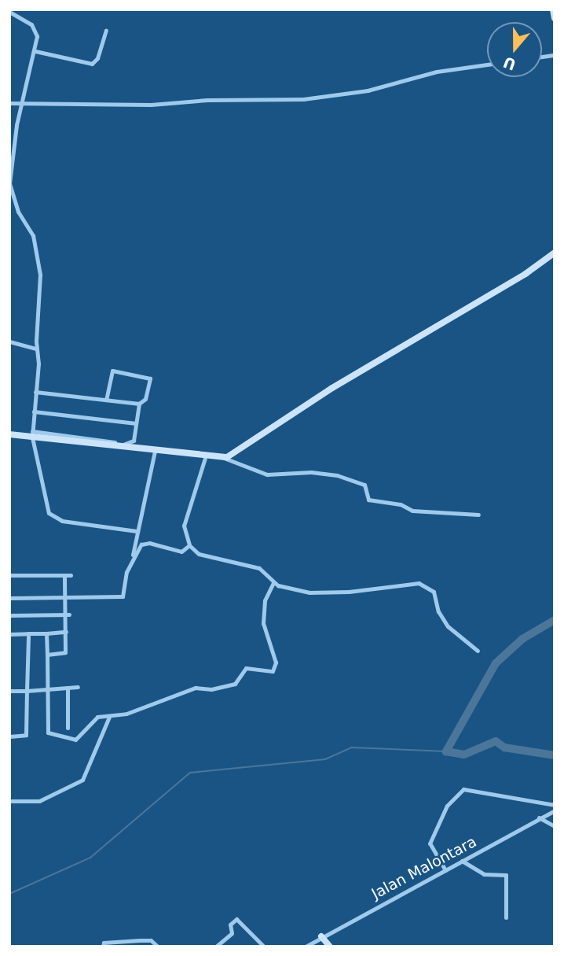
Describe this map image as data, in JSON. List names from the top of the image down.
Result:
{
  "streets": {
    "street": ["Jalan Malontara"]
  },
  "north": "bottom"
}
